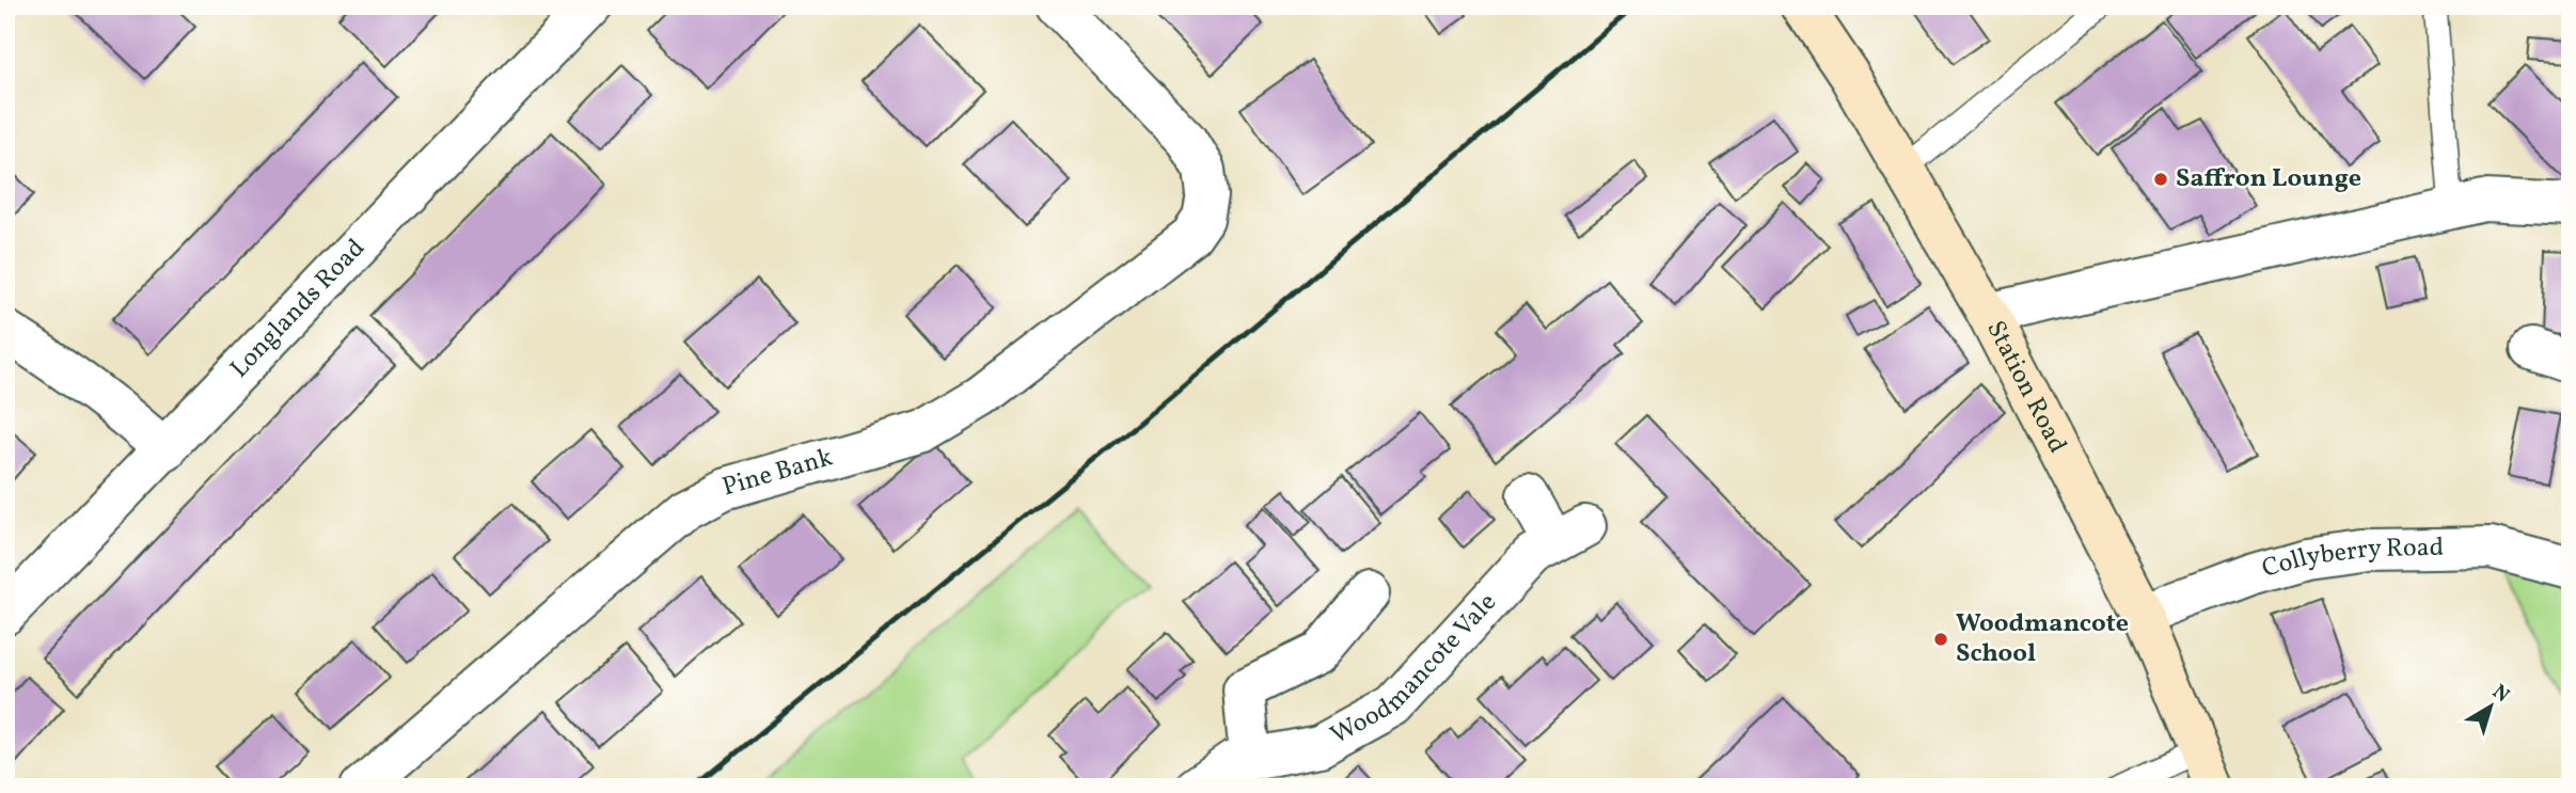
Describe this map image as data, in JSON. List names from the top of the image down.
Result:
{
  "streets": {
    "street": [
      "Longlands Road",
      "Station Road",
      "Pine Bank",
      "Collyberry Road",
      "Woodmancote Vale"
    ]
  },
  "crossings": [
    ["Station Road", "Collyberry Road"]
  ],
  "places": ["Saffron Lounge", "Woodmancote School"],
  "north": "top right"
}
